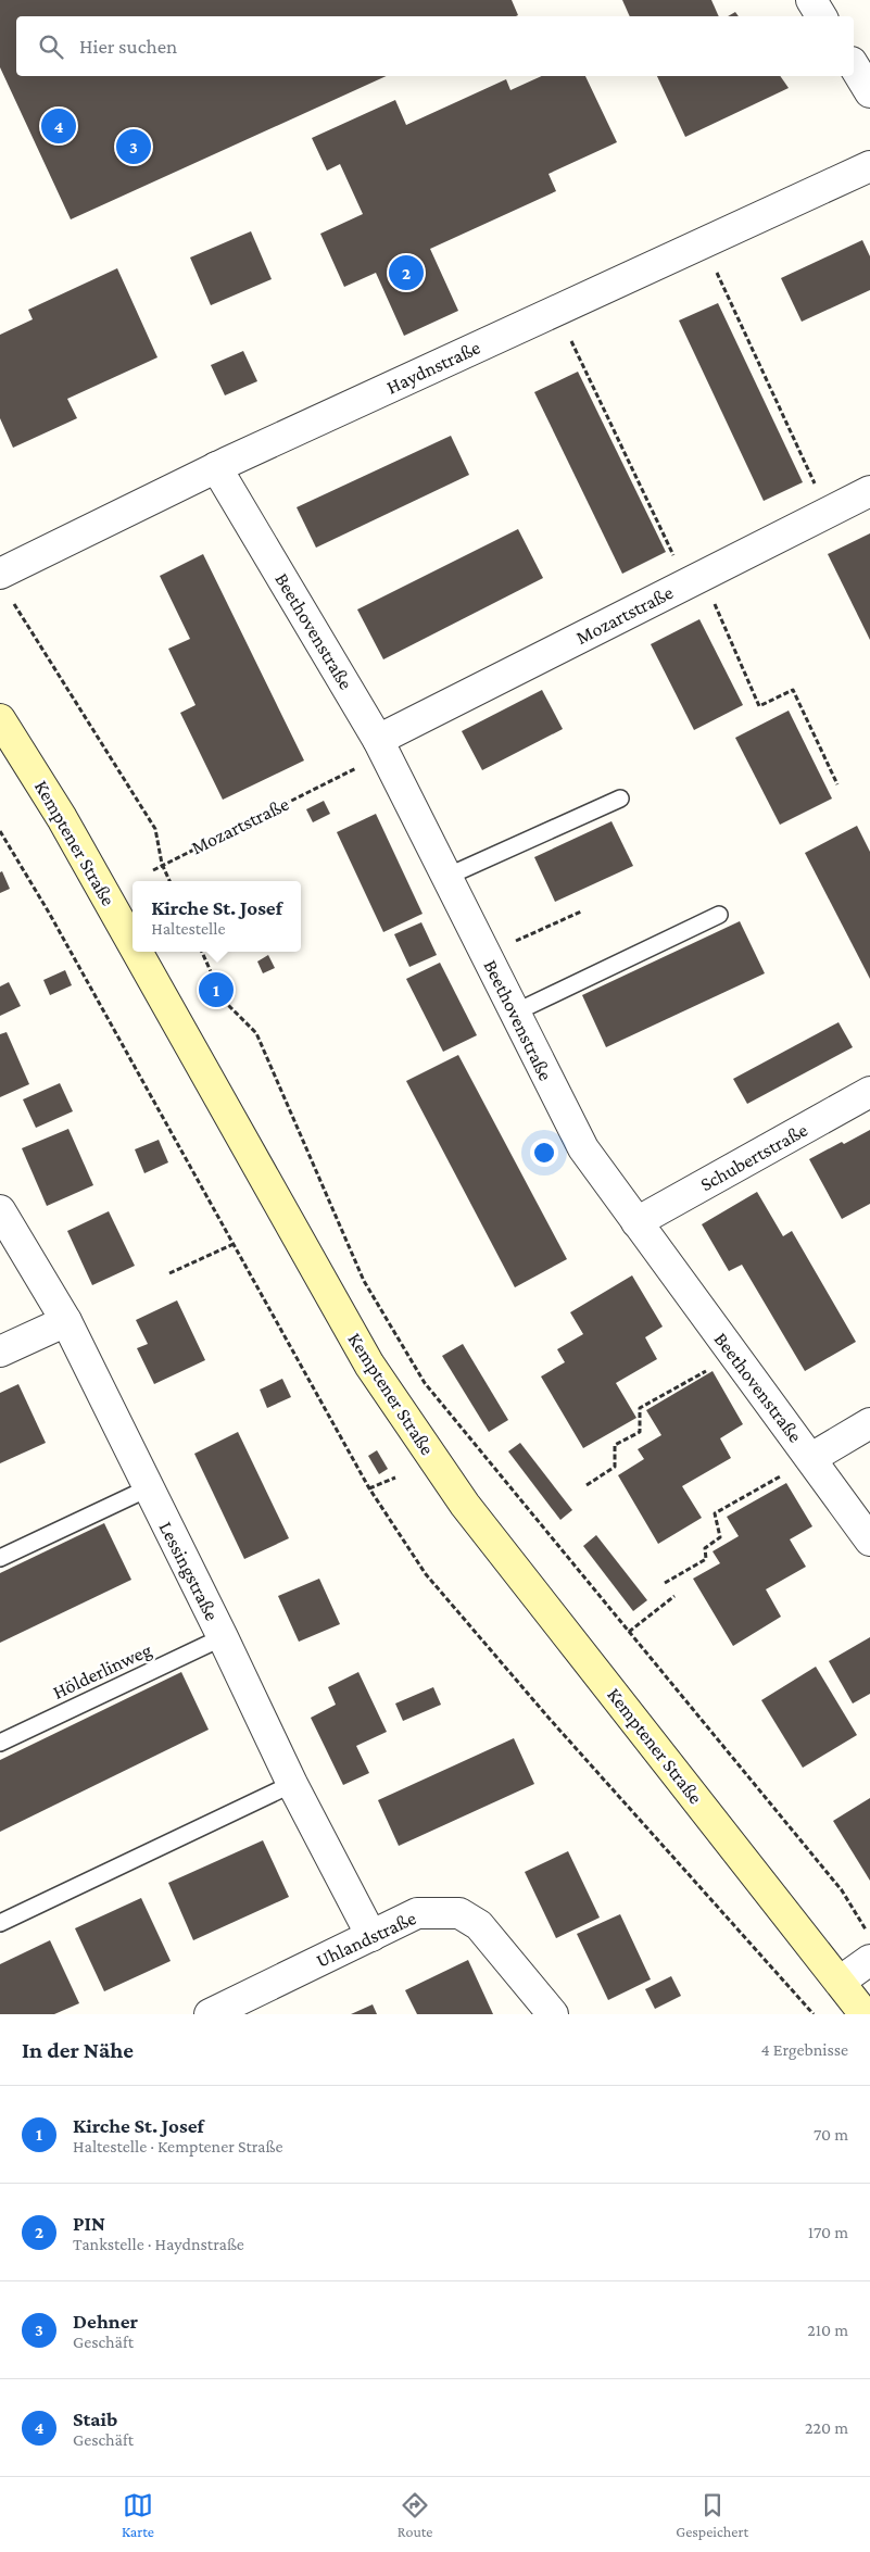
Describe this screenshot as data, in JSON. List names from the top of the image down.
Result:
{
  "streets": {
    "main road": ["Kemptener Straße"],
    "street": [
      "Haydnstraße",
      "Mozartstraße",
      "Beethovenstraße",
      "Schubertstraße",
      "Lessingstraße",
      "Uhlandstraße"
    ],
    "lane": ["Hölderlinweg"]
  },
  "crossings": [
    ["Haydnstraße", "Beethovenstraße"],
    ["Mozartstraße", "Beethovenstraße"],
    ["Beethovenstraße", "Schubertstraße"],
    ["Lessingstraße", "Hölderlinweg"],
    ["Lessingstraße", "Uhlandstraße"]
  ],
  "page": {
    "search": "Hier suchen",
    "pins": [
      "4",
      "3",
      "2",
      "1"
    ],
    "popup": ["Kirche St. Josef", "Haltestelle"],
    "heading": ["In der Nähe", "4 Ergebnisse"],
    "list": [
      {
        "mark": "1",
        "name": "Kirche St. Josef",
        "note": "Haltestelle · Kemptener Straße",
        "value": "70 m"
      },
      {
        "mark": "2",
        "name": "PIN",
        "note": "Tankstelle · Haydnstraße",
        "value": "170 m"
      },
      {
        "mark": "3",
        "name": "Dehner",
        "note": "Geschäft",
        "value": "210 m"
      },
      {
        "mark": "4",
        "name": "Staib",
        "note": "Geschäft",
        "value": "220 m"
      }
    ],
    "nav": ["Karte", "Route", "Gespeichert"]
  }
}
